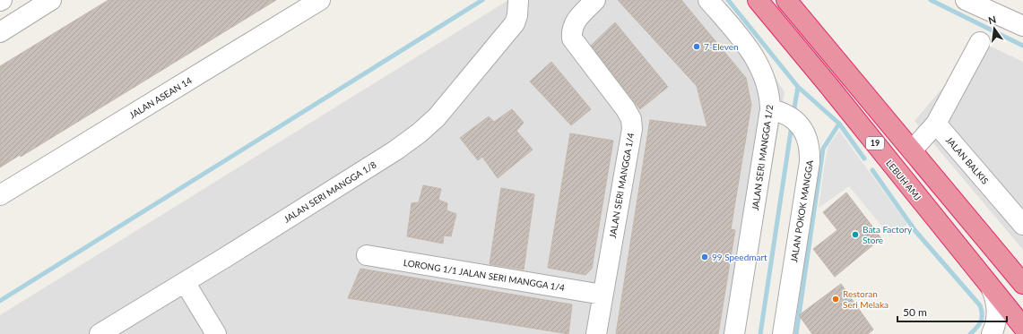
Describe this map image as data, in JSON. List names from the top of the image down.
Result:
{
  "streets": {
    "highway": ["19", "LEBUH AMJ"],
    "street": [
      "JALAN ASEAN 14",
      "JALAN SERI MANGGA 1/2",
      "JALAN BALKIS",
      "JALAN SERI MANGGA 1/4",
      "JALAN SERI MANGGA 1/8",
      "JALAN POKOK MANGGA",
      "LORONG 1/1 JALAN SERI MANGGA 1/4"
    ]
  },
  "crossings": [
    ["JALAN SERI MANGGA 1/2", "JALAN POKOK MANGGA"],
    ["JALAN SERI MANGGA 1/4", "LORONG 1/1 JALAN SERI MANGGA 1/4"]
  ],
  "places": [
    "7-Eleven",
    "Bata Factory Store",
    "99 Speedmart",
    "Restoran Seri Melaka"
  ],
  "scale_bar": "50 m",
  "north": "top"
}
